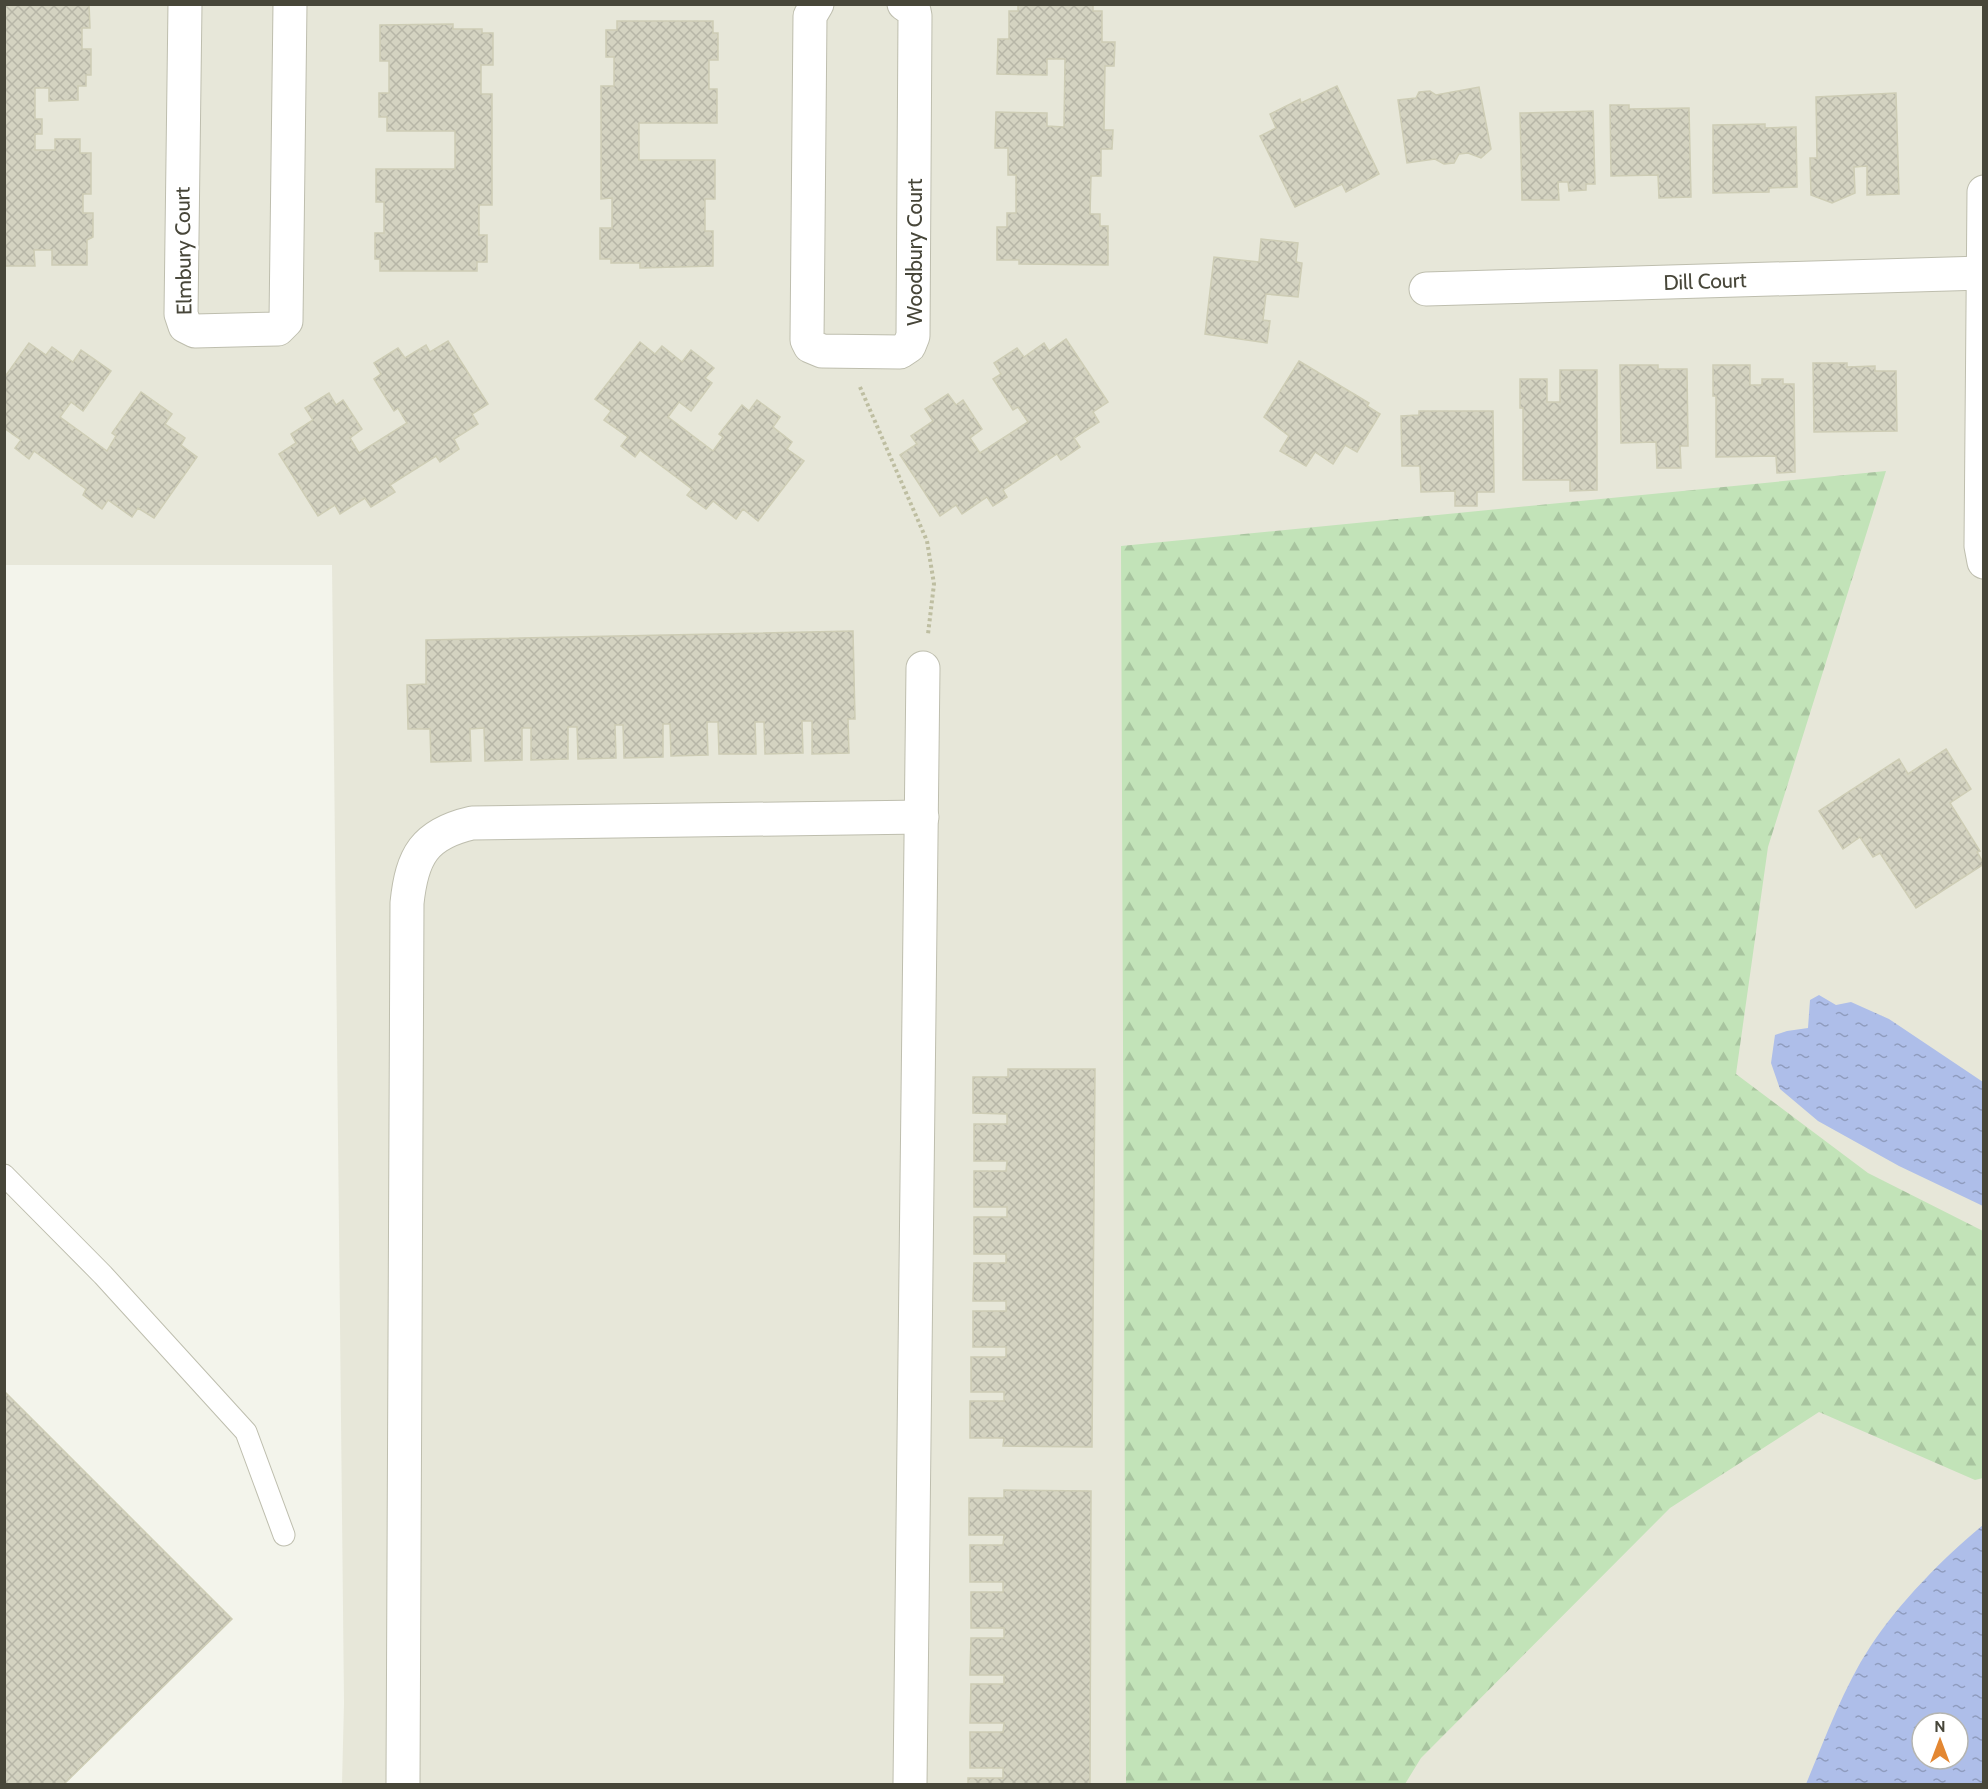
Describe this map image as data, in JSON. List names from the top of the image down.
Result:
{
  "streets": {
    "street": ["Elmbury Court", "Woodbury Court", "Dill Court"]
  },
  "north": "top"
}
